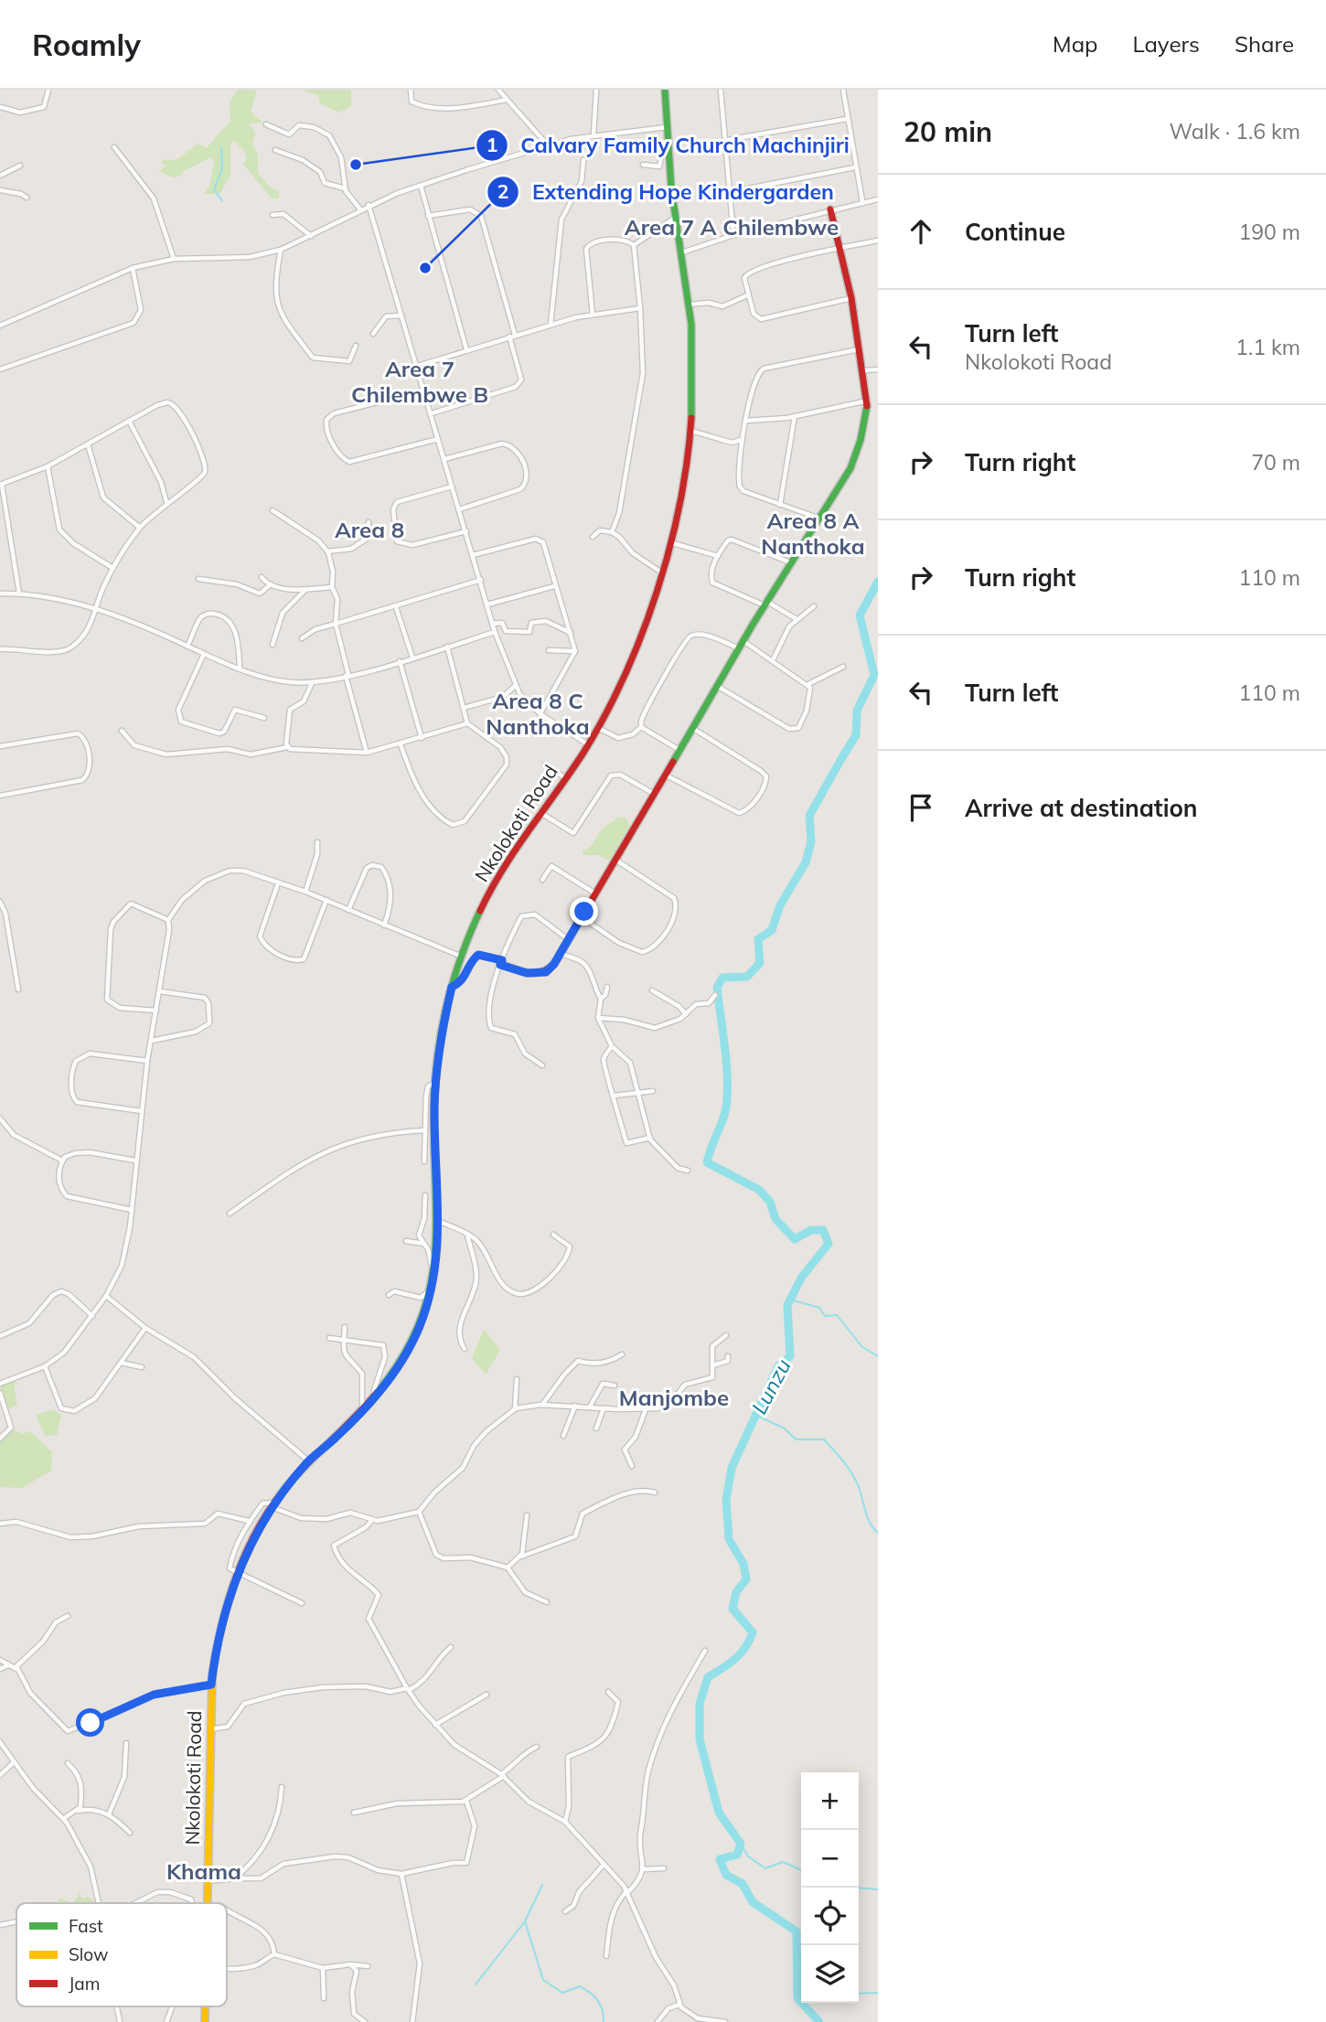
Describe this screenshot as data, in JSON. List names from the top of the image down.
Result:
{
  "streets": {
    "main road": ["Nkolokoti Road"]
  },
  "districts": [
    "Area 7 A Chilembwe",
    "Area 7 Chilembwe B",
    "Area 8 A Nanthoka",
    "Area 8",
    "Area 8 C Nanthoka",
    "Manjombe",
    "Khama"
  ],
  "water": ["Lunzu"],
  "places": ["Calvary Family Church Machinjiri", "Extending Hope Kindergarden"],
  "legend": ["Fast", "Slow", "Jam"],
  "page": {
    "header": "Roamly",
    "nav": ["Map", "Layers", "Share"],
    "heading": ["20 min", "Walk · 1.6 km"],
    "list": [
      ["Continue", "190 m"],
      ["Turn left", "Nkolokoti Road", "1.1 km"],
      ["Turn right", "70 m"],
      ["Turn right", "110 m"],
      ["Turn left", "110 m"],
      "Arrive at destination"
    ],
    "map_buttons": ["+", "−"]
  }
}
